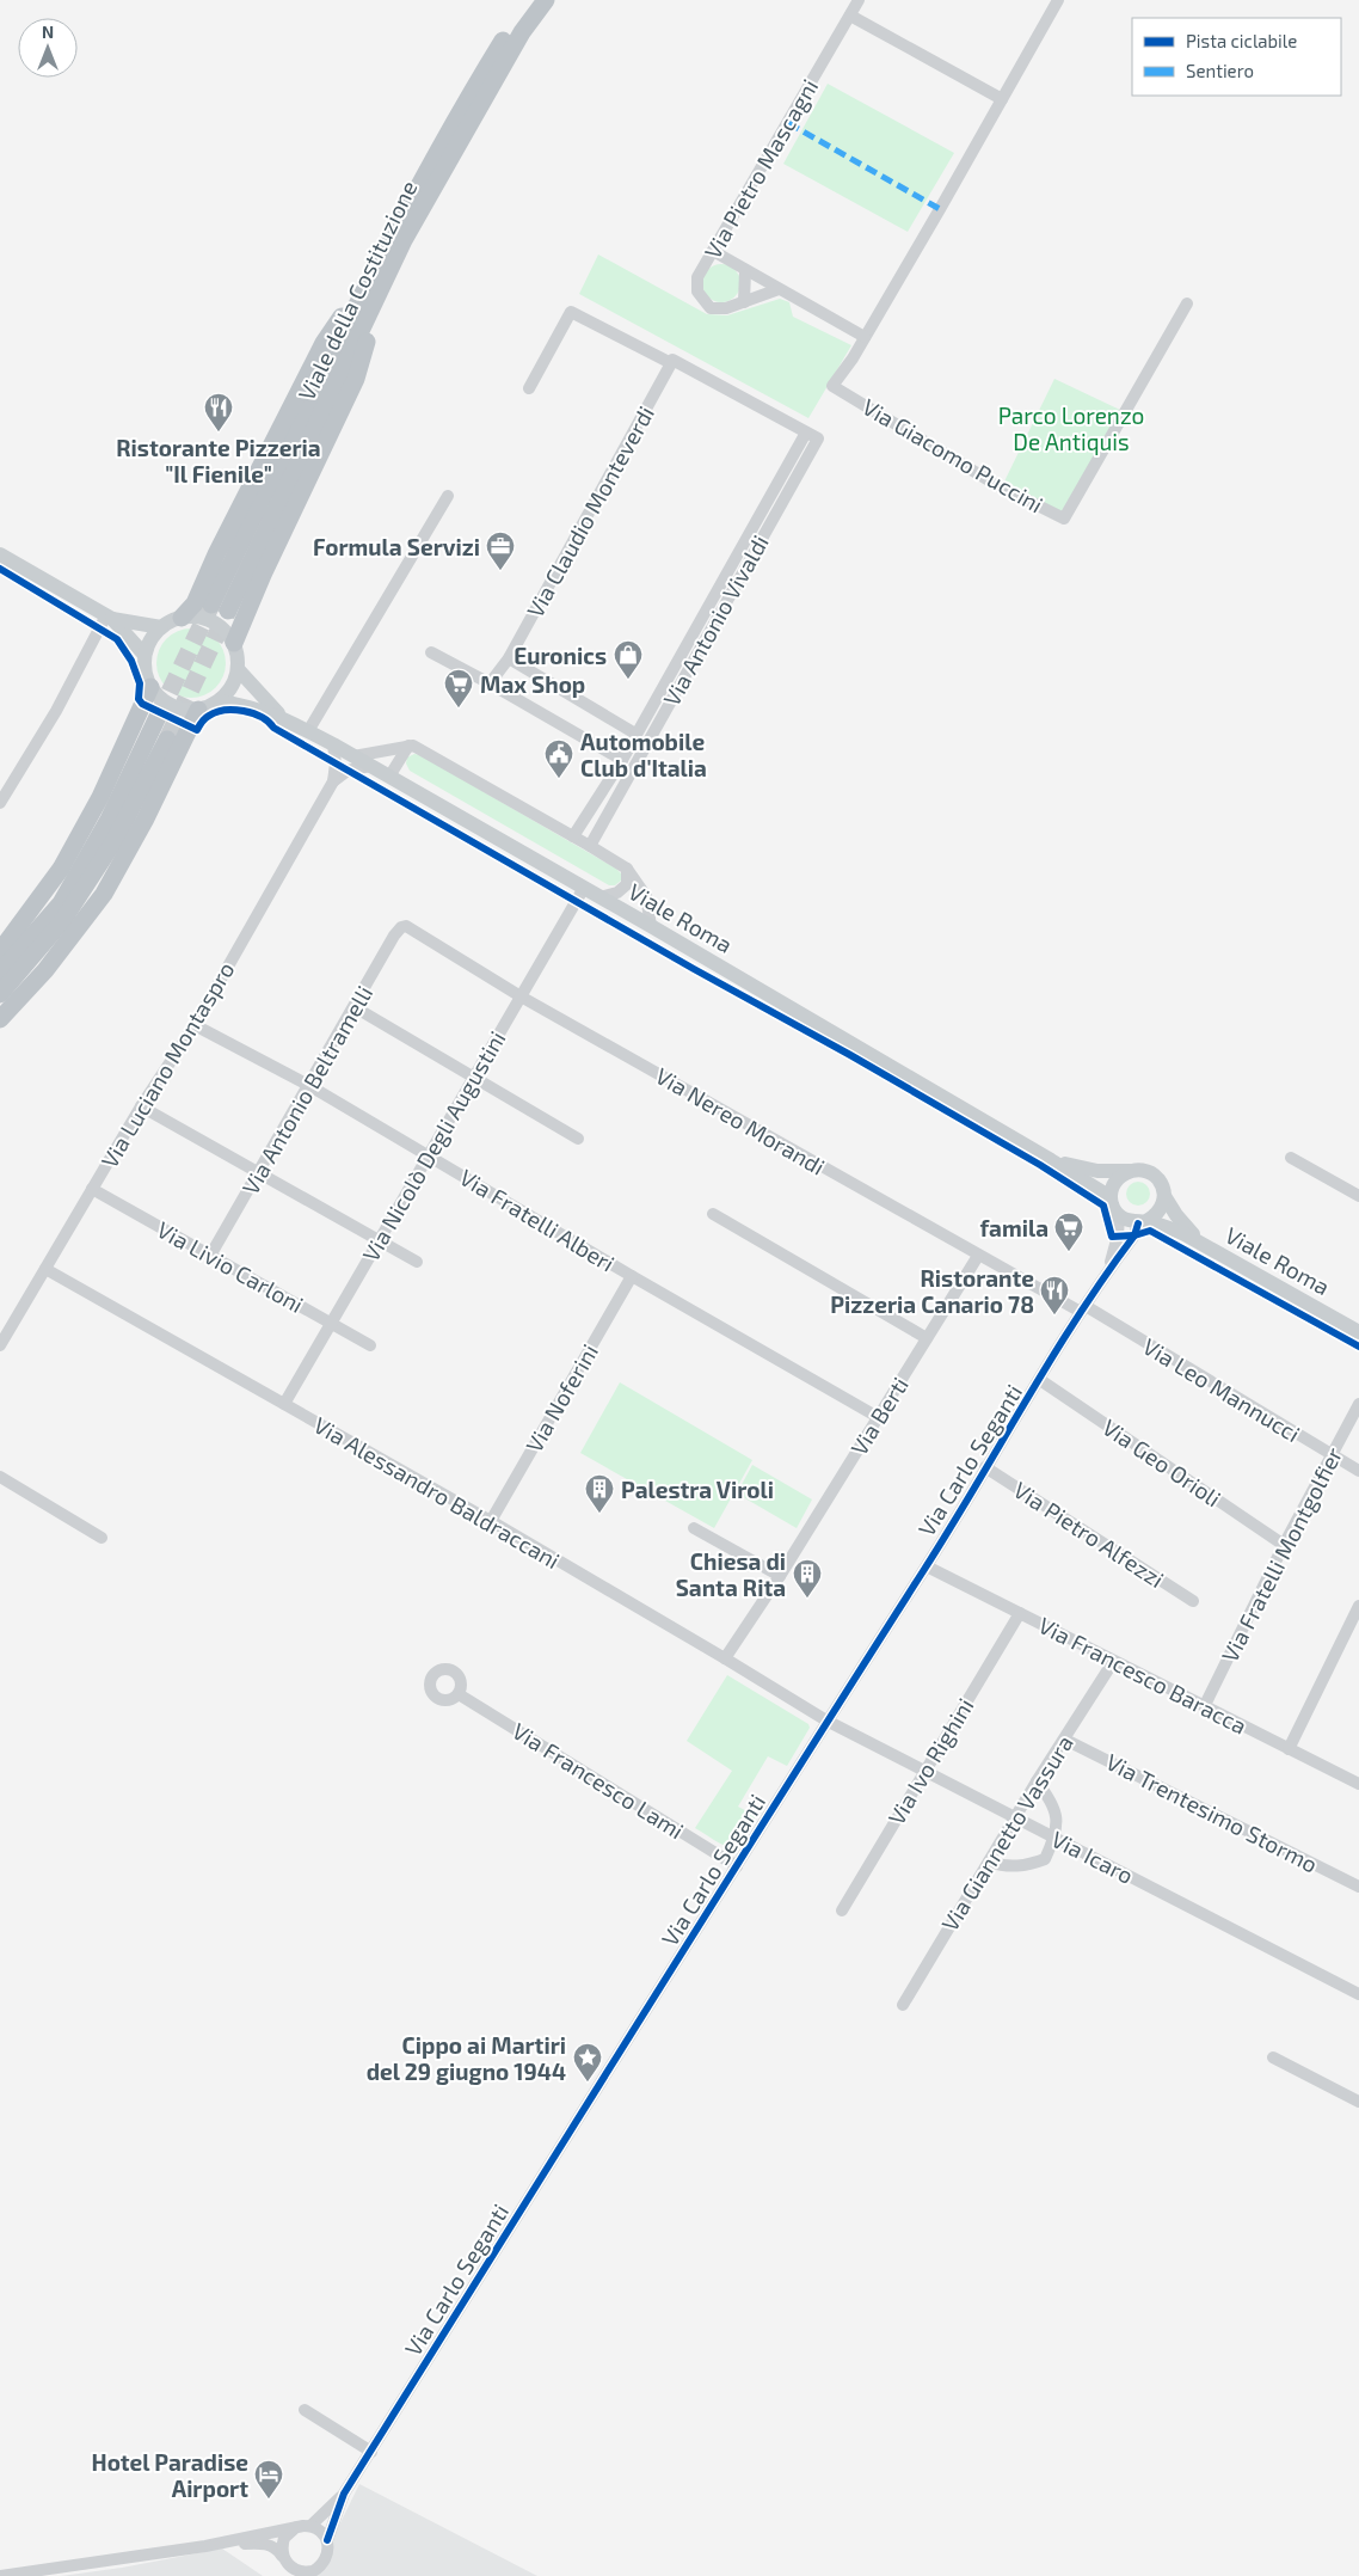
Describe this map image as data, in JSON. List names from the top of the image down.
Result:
{
  "streets": {
    "highway": ["Viale della Costituzione"],
    "main road": ["Viale Roma"],
    "street": [
      "Via Pietro Mascagni",
      "Via Giacomo Puccini",
      "Via Claudio Monteverdi",
      "Via Antonio Vivaldi",
      "Via Luciano Montaspro",
      "Via Antonio Beltramelli",
      "Via Nereo Morandi",
      "Via Nicolò Degli Augustini",
      "Via Fratelli Alberi",
      "Via Livio Carloni",
      "Via Leo Mannucci",
      "Via Noferini",
      "Via Berti",
      "Via Carlo Seganti",
      "Via Geo Orioli",
      "Via Alessandro Baldraccani",
      "Via Pietro Alfezzi",
      "Via Fratelli Montgolfier",
      "Via Francesco Baracca",
      "Via Ivo Righini",
      "Via Francesco Lami",
      "Via Trentesimo Stormo",
      "Via Giannetto Vassura",
      "Via Icaro"
    ]
  },
  "crossings": [
    ["Viale Roma", "Via Luciano Montaspro"],
    ["Viale Roma", "Via Nicolò Degli Augustini"],
    ["Viale Roma", "Via Carlo Seganti"],
    ["Via Luciano Montaspro", "Via Fratelli Alberi"],
    ["Via Luciano Montaspro", "Via Livio Carloni"],
    ["Via Luciano Montaspro", "Via Alessandro Baldraccani"],
    ["Via Antonio Beltramelli", "Via Nereo Morandi"],
    ["Via Antonio Beltramelli", "Via Fratelli Alberi"],
    ["Via Antonio Beltramelli", "Via Livio Carloni"],
    ["Via Nereo Morandi", "Via Nicolò Degli Augustini"],
    ["Via Nereo Morandi", "Via Leo Mannucci"],
    ["Via Nereo Morandi", "Via Berti"],
    ["Via Nereo Morandi", "Via Carlo Seganti"],
    ["Via Nicolò Degli Augustini", "Via Fratelli Alberi"],
    ["Via Nicolò Degli Augustini", "Via Livio Carloni"],
    ["Via Nicolò Degli Augustini", "Via Alessandro Baldraccani"],
    ["Via Fratelli Alberi", "Via Noferini"],
    ["Via Fratelli Alberi", "Via Berti"],
    ["Via Leo Mannucci", "Via Carlo Seganti"],
    ["Via Leo Mannucci", "Via Fratelli Montgolfier"],
    ["Via Noferini", "Via Alessandro Baldraccani"],
    ["Via Berti", "Via Alessandro Baldraccani"],
    ["Via Carlo Seganti", "Via Geo Orioli"],
    ["Via Carlo Seganti", "Via Alessandro Baldraccani"],
    ["Via Carlo Seganti", "Via Pietro Alfezzi"],
    ["Via Carlo Seganti", "Via Francesco Baracca"],
    ["Via Carlo Seganti", "Via Francesco Lami"],
    ["Via Carlo Seganti", "Via Icaro"],
    ["Via Geo Orioli", "Via Fratelli Montgolfier"],
    ["Via Alessandro Baldraccani", "Via Icaro"],
    ["Via Fratelli Montgolfier", "Via Francesco Baracca"],
    ["Via Francesco Baracca", "Via Ivo Righini"],
    ["Via Francesco Baracca", "Via Giannetto Vassura"],
    ["Via Ivo Righini", "Via Icaro"],
    ["Via Trentesimo Stormo", "Via Giannetto Vassura"],
    ["Via Giannetto Vassura", "Via Icaro"]
  ],
  "parks": ["Parco Lorenzo De Antiquis"],
  "places": {
    "restaurant": ["Ristorante Pizzeria \"Il Fienile\"", "Ristorante Pizzeria Canario 78"],
    "office": ["Formula Servizi"],
    "shop": ["Euronics"],
    "supermarket": ["Max Shop", "famila"],
    "public building": ["Automobile Club d'Italia"],
    "building": ["Palestra Viroli", "Chiesa di Santa Rita"],
    "place": ["Cippo ai Martiri del 29 giugno 1944"],
    "hotel": ["Hotel Paradise Airport"]
  },
  "legend": ["Pista ciclabile", "Sentiero"],
  "north": "top"
}
